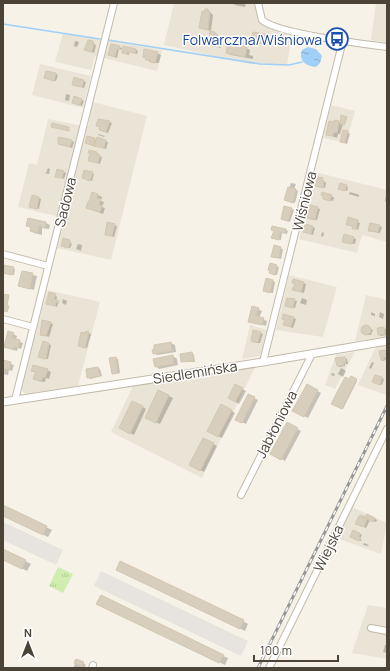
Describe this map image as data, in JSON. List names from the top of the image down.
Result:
{
  "streets": {
    "street": [
      "Wiśniowa",
      "Sadowa",
      "Siedlemińska",
      "Jabłoniowa",
      "Wiejska"
    ]
  },
  "crossings": [
    ["Wiśniowa", "Siedlemińska"],
    ["Sadowa", "Siedlemińska"],
    ["Siedlemińska", "Jabłoniowa"]
  ],
  "places": {
    "bus stop": ["Folwarczna/Wiśniowa"]
  },
  "scale_bar": "100 m",
  "north": "top"
}
